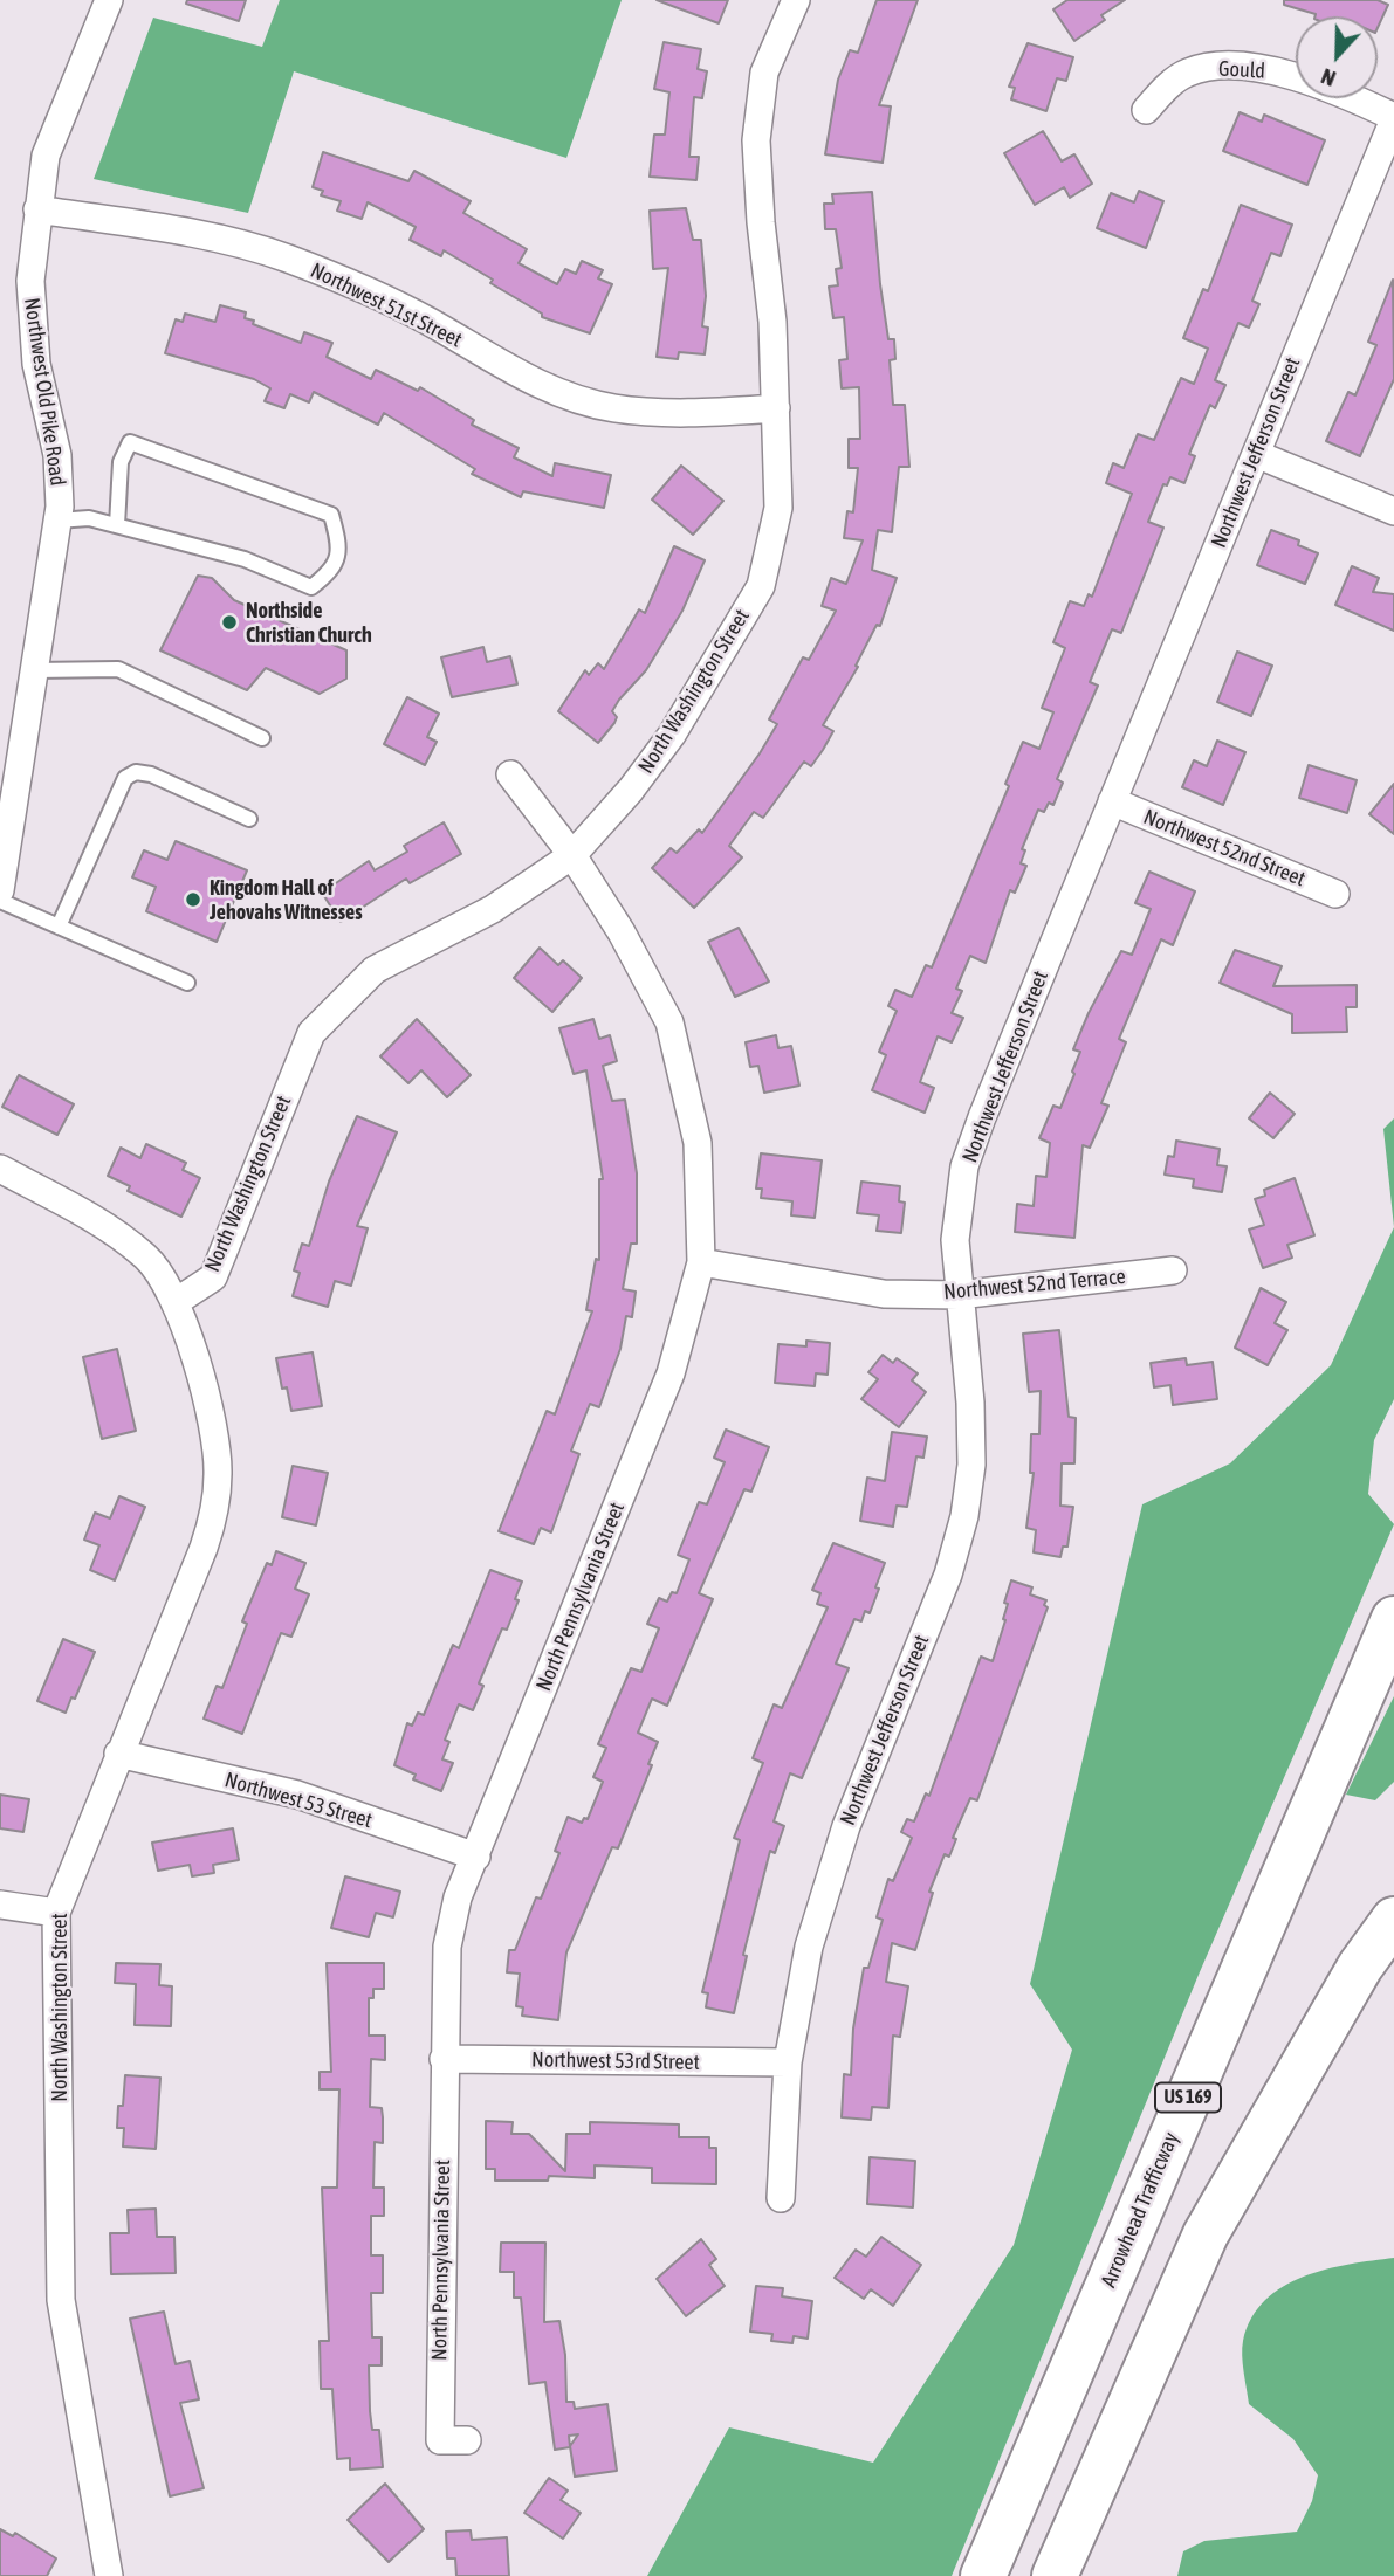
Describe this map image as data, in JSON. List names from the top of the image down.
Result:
{
  "streets": {
    "highway": ["US 169", "Arrowhead Trafficway"],
    "street": [
      "Gould",
      "Northwest 51st Street",
      "Northwest Old Pike Road",
      "Northwest Jefferson Street",
      "North Washington Street",
      "Northwest 52nd Street",
      "Northwest 52nd Terrace",
      "North Pennsylvania Street",
      "Northwest 53 Street",
      "Northwest 53rd Street"
    ]
  },
  "crossings": [
    ["Gould", "Northwest Jefferson Street"],
    ["Northwest 51st Street", "Northwest Old Pike Road"],
    ["Northwest 51st Street", "North Washington Street"],
    ["Northwest Jefferson Street", "Northwest 52nd Street"],
    ["Northwest Jefferson Street", "Northwest 52nd Terrace"],
    ["Northwest Jefferson Street", "Northwest 53rd Street"],
    ["North Washington Street", "North Pennsylvania Street"],
    ["North Washington Street", "Northwest 53 Street"],
    ["Northwest 52nd Terrace", "North Pennsylvania Street"],
    ["North Pennsylvania Street", "Northwest 53 Street"],
    ["North Pennsylvania Street", "Northwest 53rd Street"]
  ],
  "places": ["Northside Christian Church", "Kingdom Hall of Jehovahs Witnesses"],
  "north": "bottom"
}
